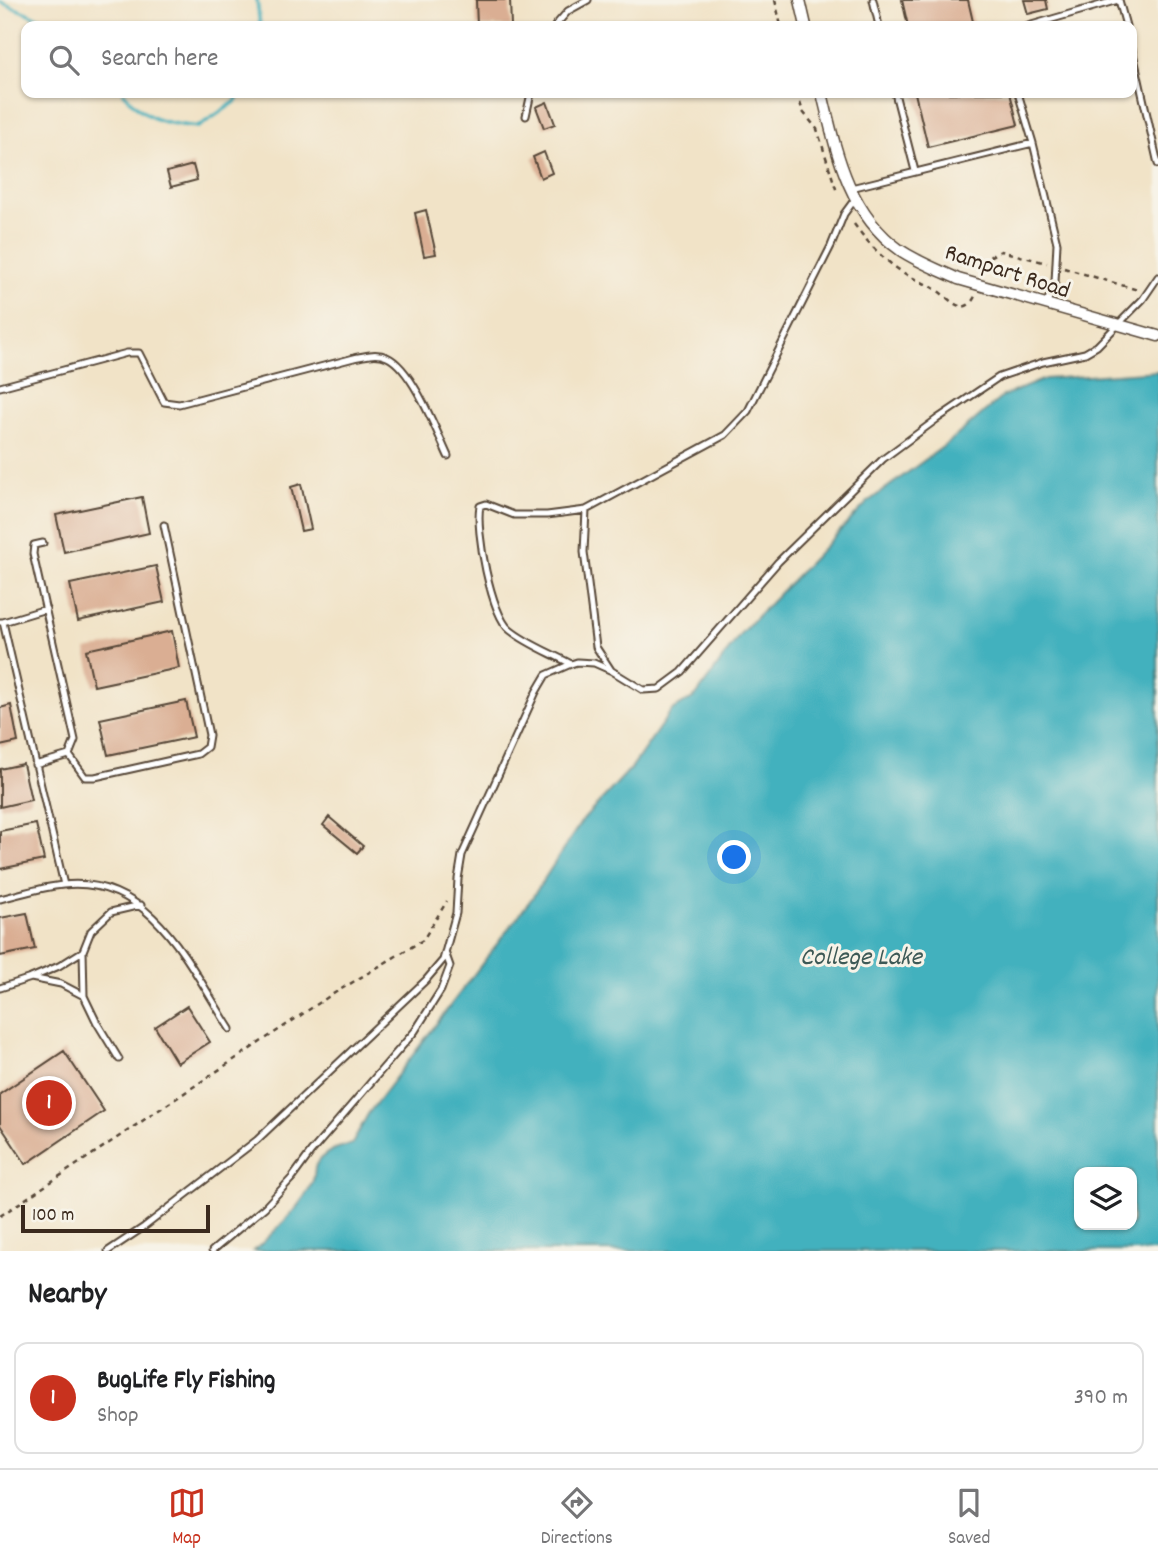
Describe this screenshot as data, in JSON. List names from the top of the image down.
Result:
{
  "streets": {
    "street": ["Rampart Road"]
  },
  "water": ["College Lake"],
  "scale_bar": "100 m",
  "page": {
    "search": "Search here",
    "pins": "1",
    "scale": "100 m",
    "heading": "Nearby",
    "list": [
      {
        "mark": "1",
        "name": "BugLife Fly Fishing",
        "note": "Shop",
        "value": "390 m"
      }
    ],
    "nav": ["Map", "Directions", "Saved"]
  }
}
